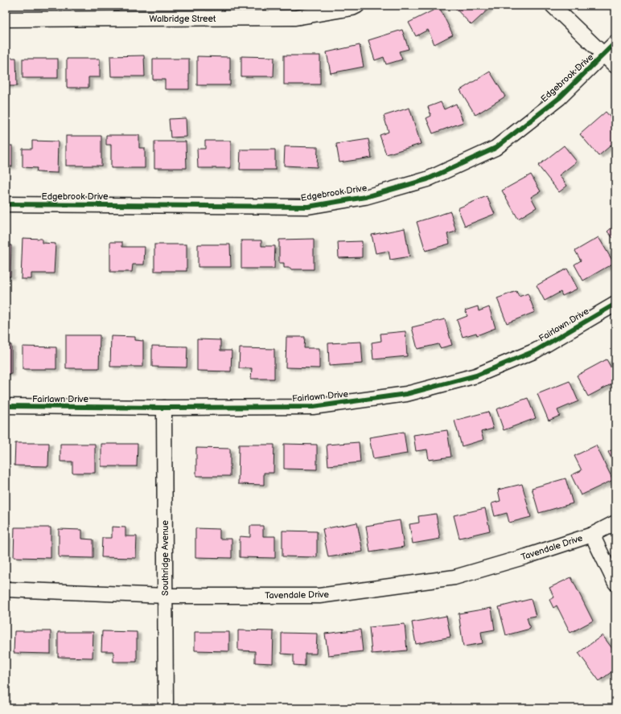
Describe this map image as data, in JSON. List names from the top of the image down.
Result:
{
  "streets": {
    "street": [
      "Walbridge Street",
      "Edgebrook Drive",
      "Fairlawn Drive",
      "Tavendale Drive",
      "Southridge Avenue"
    ]
  },
  "crossings": [
    ["Fairlawn Drive", "Southridge Avenue"],
    ["Tavendale Drive", "Southridge Avenue"]
  ]
}
